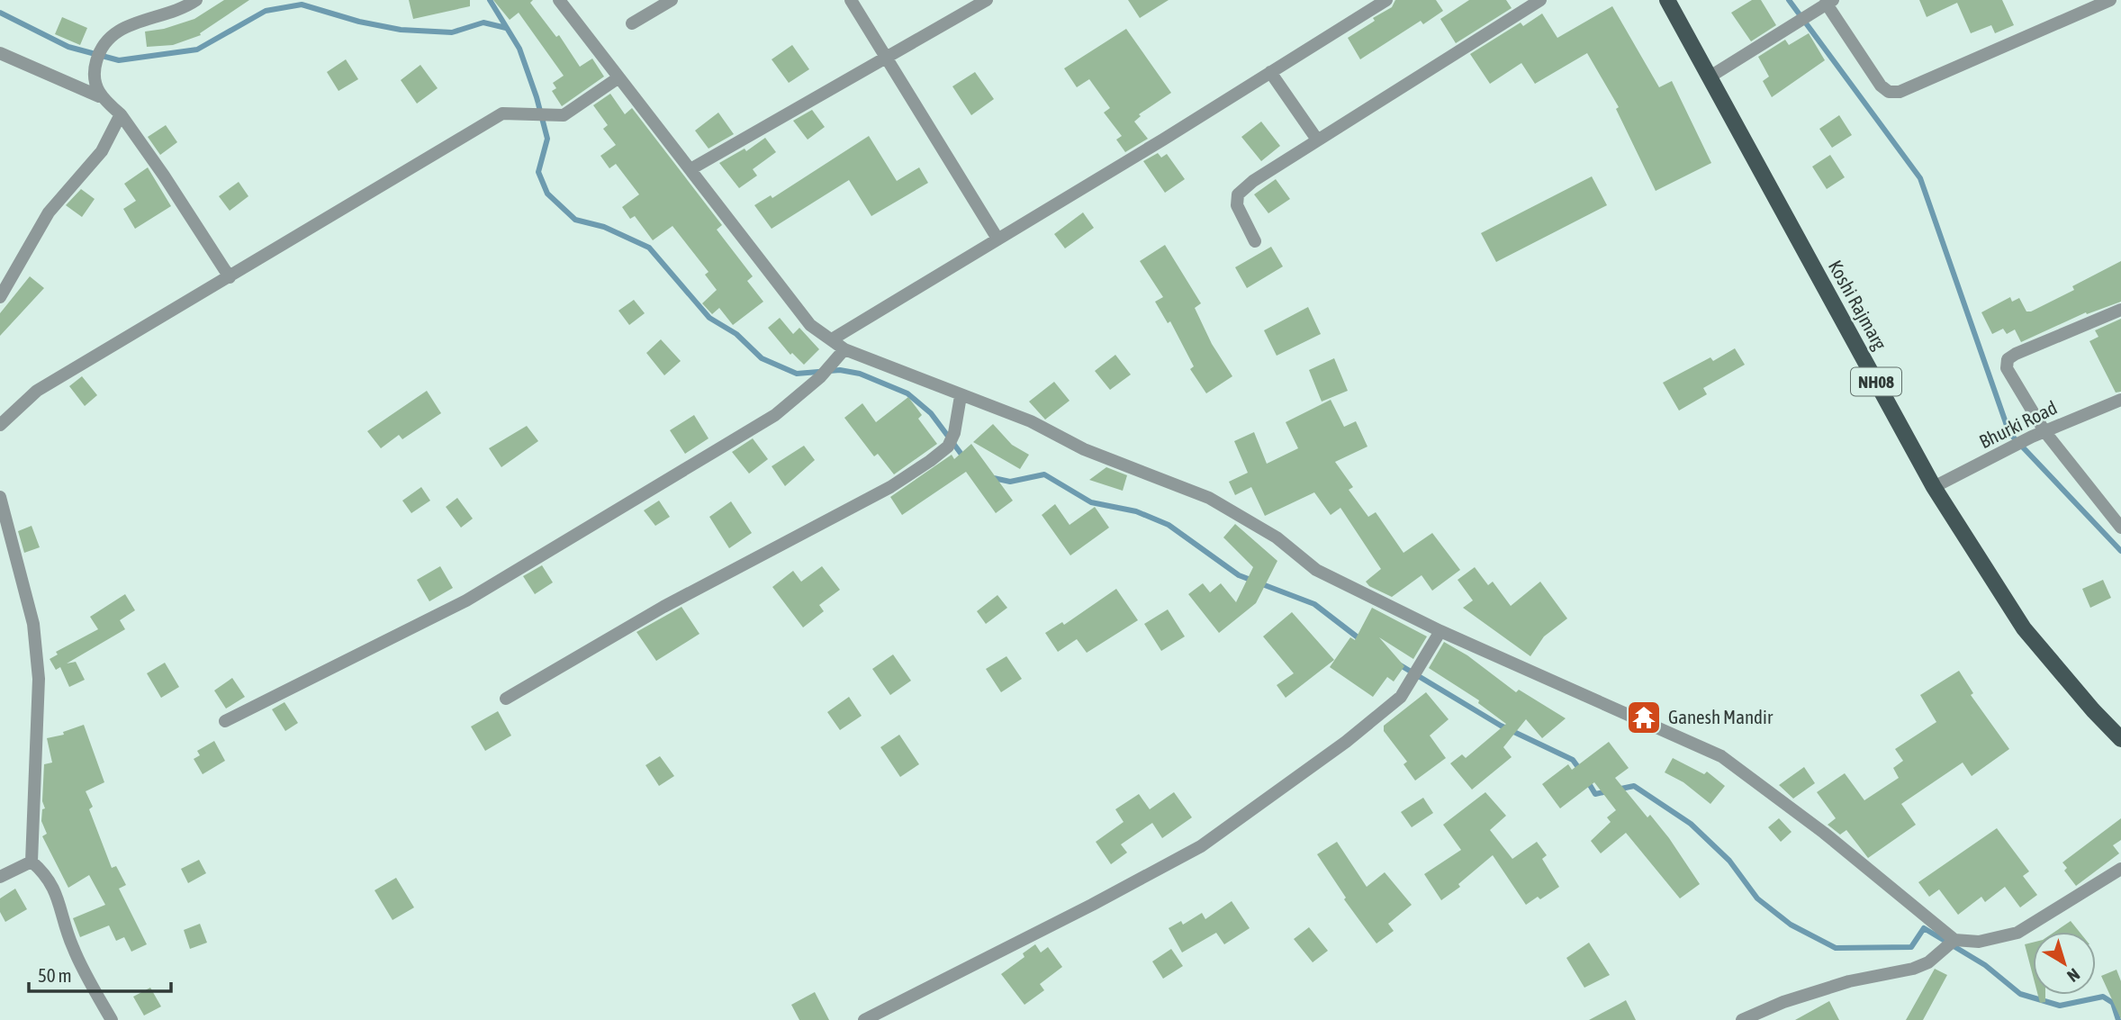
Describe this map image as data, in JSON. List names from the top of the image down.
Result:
{
  "streets": {
    "main road": ["Koshi Rajmarg", "NH08"],
    "street": ["Bhurki Road"]
  },
  "crossings": [
    ["Koshi Rajmarg", "Bhurki Road"]
  ],
  "places": {
    "temple": ["Ganesh Mandir"]
  },
  "scale_bar": "50 m",
  "north": "bottom right"
}
